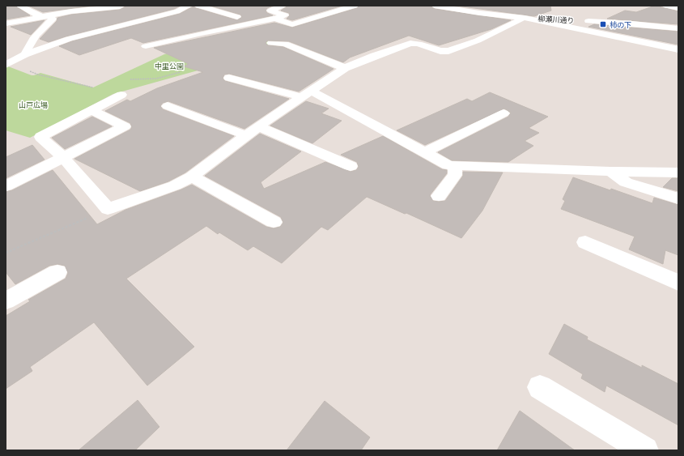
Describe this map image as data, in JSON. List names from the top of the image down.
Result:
{
  "streets": {
    "street": ["柳瀬川通り"]
  },
  "parks": ["中里公園", "山戸広場"],
  "places": {
    "transit": ["柿の下"]
  }
}
